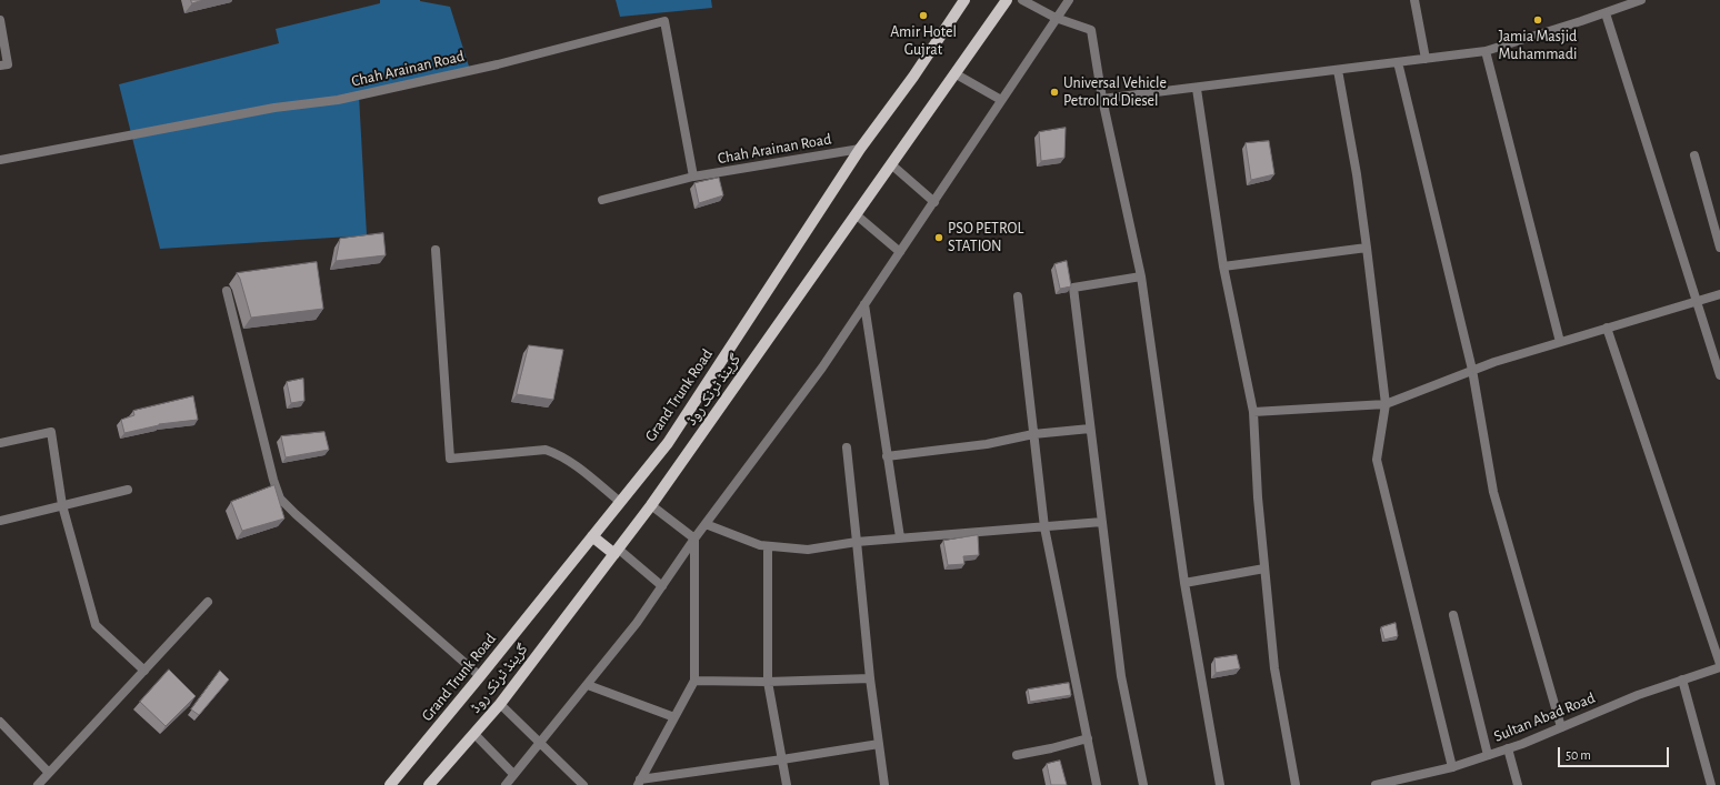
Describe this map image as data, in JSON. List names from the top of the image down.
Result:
{
  "streets": {
    "main road": ["گرینڈ ٹرنک روڈ", "Grand Trunk Road"],
    "street": ["Chah Arainan Road", "Sultan Abad Road"]
  },
  "crossings": [
    ["Chah Arainan Road", "Grand Trunk Road"]
  ],
  "places": [
    "Amir Hotel Gujrat",
    "Jamia Masjid Muhammadi",
    "Universal Vehicle Petrol nd Diesel",
    "PSO PETROL STATION"
  ],
  "scale_bar": "50 m"
}
